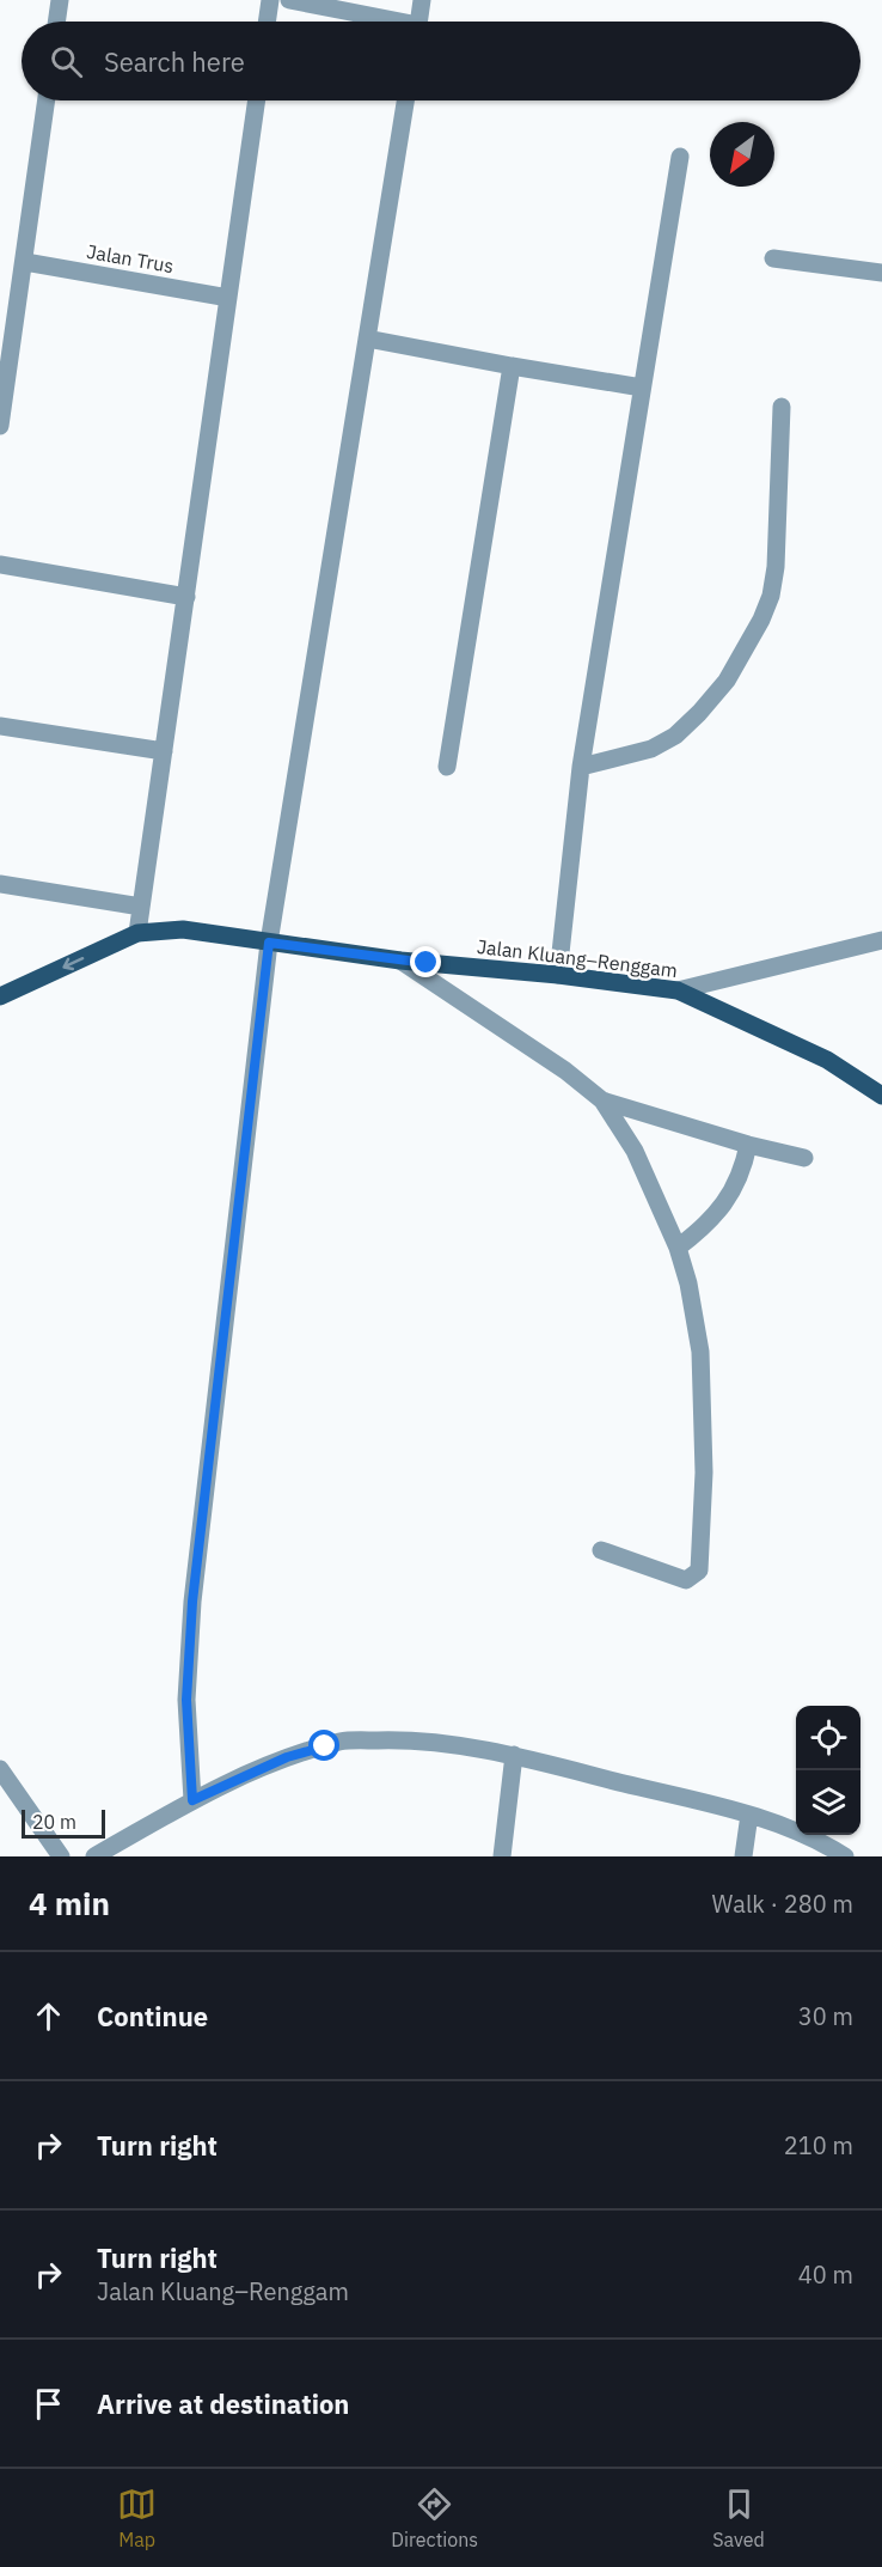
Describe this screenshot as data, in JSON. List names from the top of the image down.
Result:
{
  "streets": {
    "main road": ["Jalan Kluang–Renggam"],
    "street": ["Jalan Trus"]
  },
  "scale_bar": "20 m",
  "north": "bottom left",
  "page": {
    "search": "Search here",
    "scale": "20 m",
    "heading": ["4 min", "Walk · 280 m"],
    "list": [
      ["Continue", "30 m"],
      ["Turn right", "210 m"],
      ["Turn right", "Jalan Kluang–Renggam", "40 m"],
      "Arrive at destination"
    ],
    "nav": ["Map", "Directions", "Saved"]
  }
}
